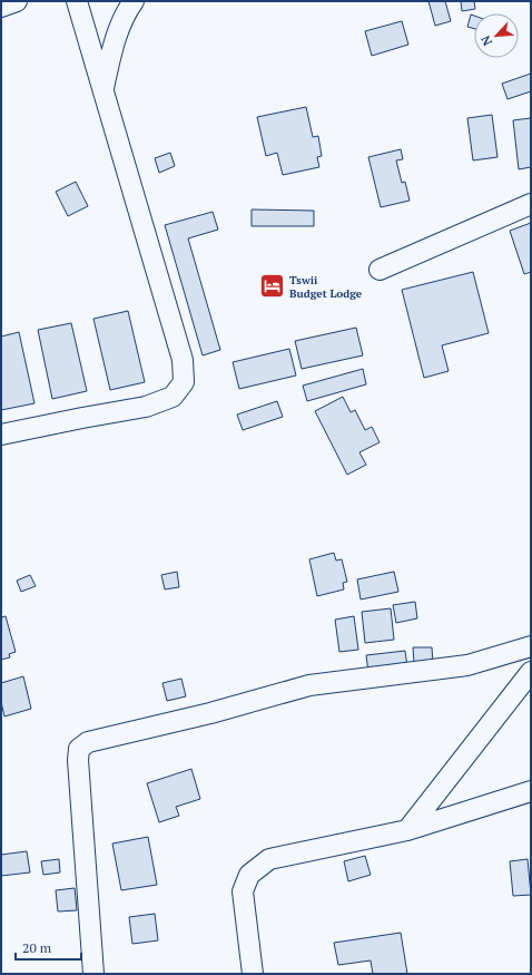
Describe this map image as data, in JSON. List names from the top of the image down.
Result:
{
  "places": {
    "hotel": ["Tswii Budget Lodge"]
  },
  "scale_bar": "20 m",
  "north": "bottom left"
}
